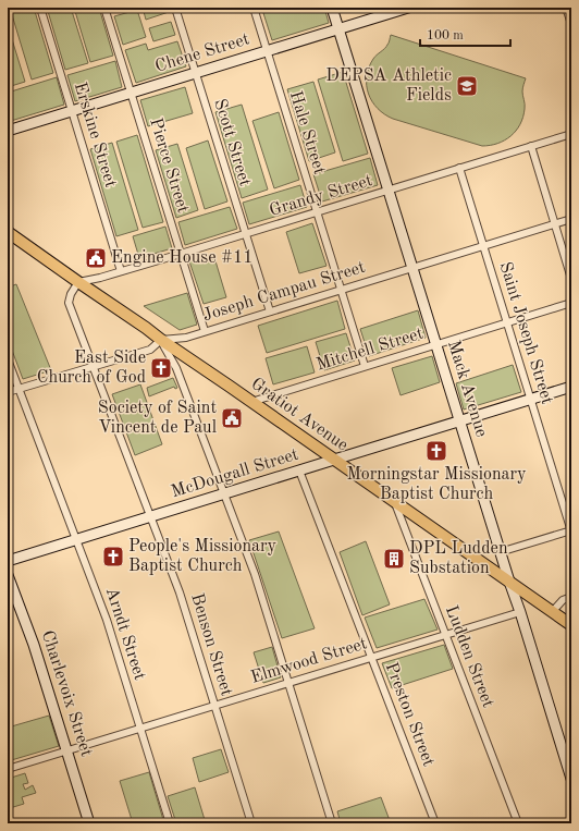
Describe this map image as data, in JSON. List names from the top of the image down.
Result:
{
  "streets": {
    "main road": ["Gratiot Avenue"],
    "street": [
      "Chene Street",
      "Hale Street",
      "Erskine Street",
      "Scott Street",
      "Pierce Street",
      "Grandy Street",
      "Joseph Campau Street",
      "Saint Joseph Street",
      "Mitchell Street",
      "Mack Avenue",
      "McDougall Street",
      "Arndt Street",
      "Benson Street",
      "Ludden Street",
      "Elmwood Street",
      "Charlevoix Street",
      "Preston Street"
    ]
  },
  "crossings": [
    ["Chene Street", "Hale Street"],
    ["Chene Street", "Erskine Street"],
    ["Chene Street", "Scott Street"],
    ["Chene Street", "Pierce Street"],
    ["Chene Street", "Mack Avenue"],
    ["Hale Street", "Grandy Street"],
    ["Hale Street", "Joseph Campau Street"],
    ["Hale Street", "Mitchell Street"],
    ["Erskine Street", "Grandy Street"],
    ["Scott Street", "Grandy Street"],
    ["Scott Street", "Joseph Campau Street"],
    ["Pierce Street", "Grandy Street"],
    ["Pierce Street", "Joseph Campau Street"],
    ["Grandy Street", "Saint Joseph Street"],
    ["Grandy Street", "Mack Avenue"],
    ["Grandy Street", "Gratiot Avenue"],
    ["Grandy Street", "Benson Street"],
    ["Joseph Campau Street", "Saint Joseph Street"],
    ["Joseph Campau Street", "Mack Avenue"],
    ["Joseph Campau Street", "Gratiot Avenue"],
    ["Joseph Campau Street", "Arndt Street"],
    ["Joseph Campau Street", "Benson Street"],
    ["Saint Joseph Street", "Mitchell Street"],
    ["Saint Joseph Street", "McDougall Street"],
    ["Mitchell Street", "Mack Avenue"],
    ["Mitchell Street", "Gratiot Avenue"],
    ["Mack Avenue", "Gratiot Avenue"],
    ["Mack Avenue", "McDougall Street"],
    ["Mack Avenue", "Elmwood Street"],
    ["Gratiot Avenue", "McDougall Street"],
    ["Gratiot Avenue", "Benson Street"],
    ["Gratiot Avenue", "Ludden Street"],
    ["McDougall Street", "Arndt Street"],
    ["McDougall Street", "Benson Street"],
    ["McDougall Street", "Preston Street"],
    ["Arndt Street", "Elmwood Street"],
    ["Benson Street", "Elmwood Street"],
    ["Ludden Street", "Elmwood Street"],
    ["Elmwood Street", "Charlevoix Street"],
    ["Elmwood Street", "Preston Street"]
  ],
  "places": {
    "school or university": ["DEPSA Athletic Fields"],
    "public building": ["Engine House #11", "Society of Saint Vincent de Paul"],
    "church": ["East Side Church of God", "Morningstar Missionary Baptist Church", "People's Missionary Baptist Church"],
    "building": ["DPL Ludden Substation"]
  },
  "scale_bar": "100 m"
}
